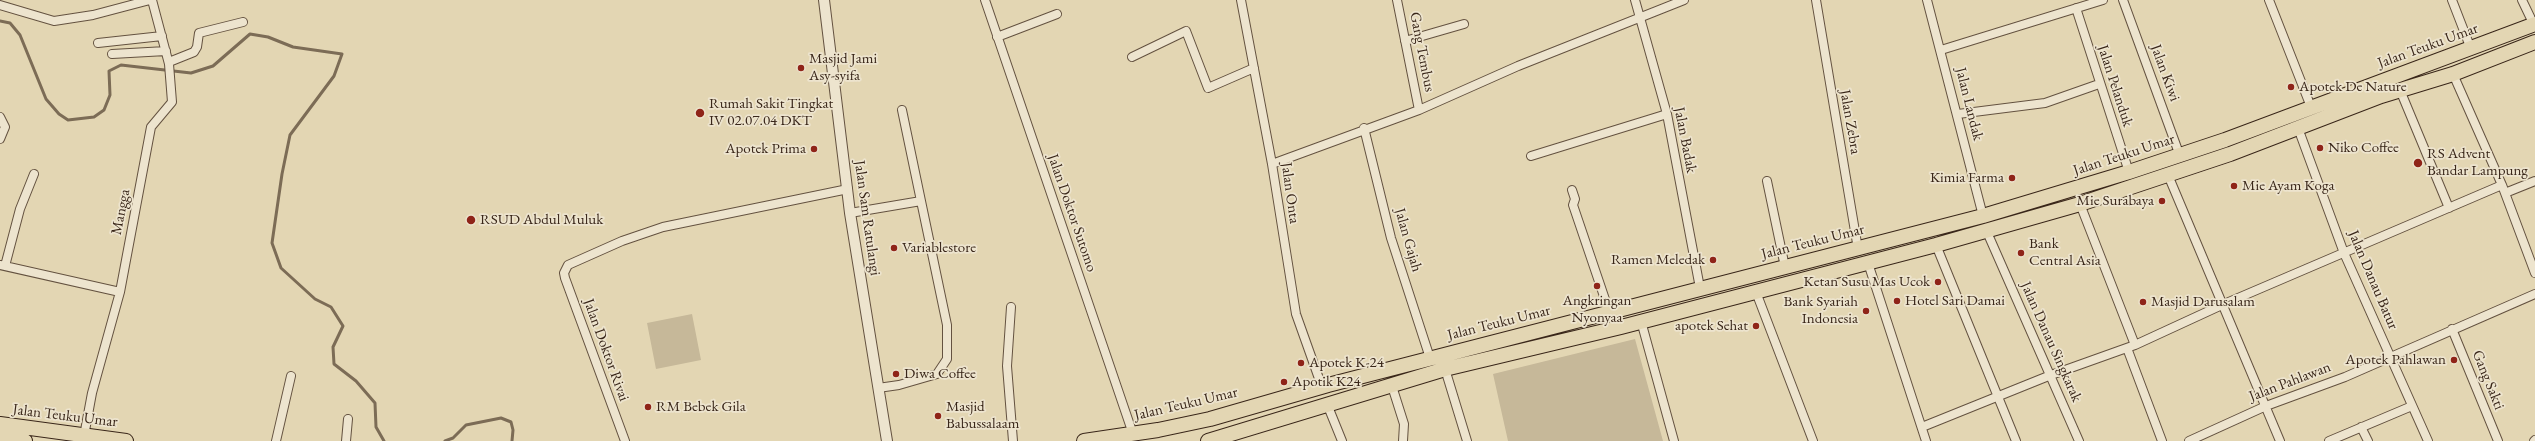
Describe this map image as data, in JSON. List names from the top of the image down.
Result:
{
  "streets": {
    "highway": ["Jalan Teuku Umar"],
    "street": [
      "Gang Tembus",
      "Jalan Kiwi",
      "Jalan Pelanduk",
      "Jalan Landak",
      "Jalan Zebra",
      "Jalan Badak",
      "Jalan Onta",
      "Mangga",
      "Jalan Doktor Sutomo",
      "Jalan Sam Ratulangi",
      "Jalan Gajah",
      "Jalan Danau Batur",
      "Jalan Danau Singkarak",
      "Jalan Doktor Rivai",
      "Gang Sakti",
      "Jalan Pahlawan"
    ]
  },
  "crossings": [
    ["Jalan Teuku Umar", "Jalan Kiwi"],
    ["Jalan Teuku Umar", "Jalan Pelanduk"],
    ["Jalan Teuku Umar", "Jalan Landak"],
    ["Jalan Teuku Umar", "Jalan Zebra"],
    ["Jalan Teuku Umar", "Jalan Badak"],
    ["Jalan Teuku Umar", "Jalan Onta"],
    ["Jalan Teuku Umar", "Mangga"],
    ["Jalan Teuku Umar", "Jalan Doktor Sutomo"],
    ["Jalan Teuku Umar", "Jalan Gajah"],
    ["Jalan Teuku Umar", "Jalan Danau Batur"],
    ["Jalan Teuku Umar", "Jalan Danau Singkarak"],
    ["Jalan Sam Ratulangi", "Jalan Doktor Rivai"],
    ["Jalan Danau Batur", "Jalan Pahlawan"],
    ["Gang Sakti", "Jalan Pahlawan"]
  ],
  "places": [
    "Masjid Jami Asy-syifa",
    "Apotek De Nature",
    "Rumah Sakit Tingkat IV 02.07.04 DKT",
    "Niko Coffee",
    "Apotek Prima",
    "RS Advent Bandar Lampung",
    "Kimia Farma",
    "Mie Ayam Koga",
    "Mie Surabaya",
    "RSUD Abdul Muluk",
    "Variablestore",
    "Bank Central Asia",
    "Ramen Meledak",
    "Ketan Susu Mas Ucok",
    "Angkringan Nyonyaa",
    "Hotel Sari Damai",
    "Masjid Darusalam",
    "Bank Syariah Indonesia",
    "apotek Sehat",
    "Apotek Pahlawan",
    "Apotek K-24",
    "Diwa Coffee",
    "Apotik K24",
    "RM Bebek Gila",
    "Masjid Babussalaam"
  ]
}
